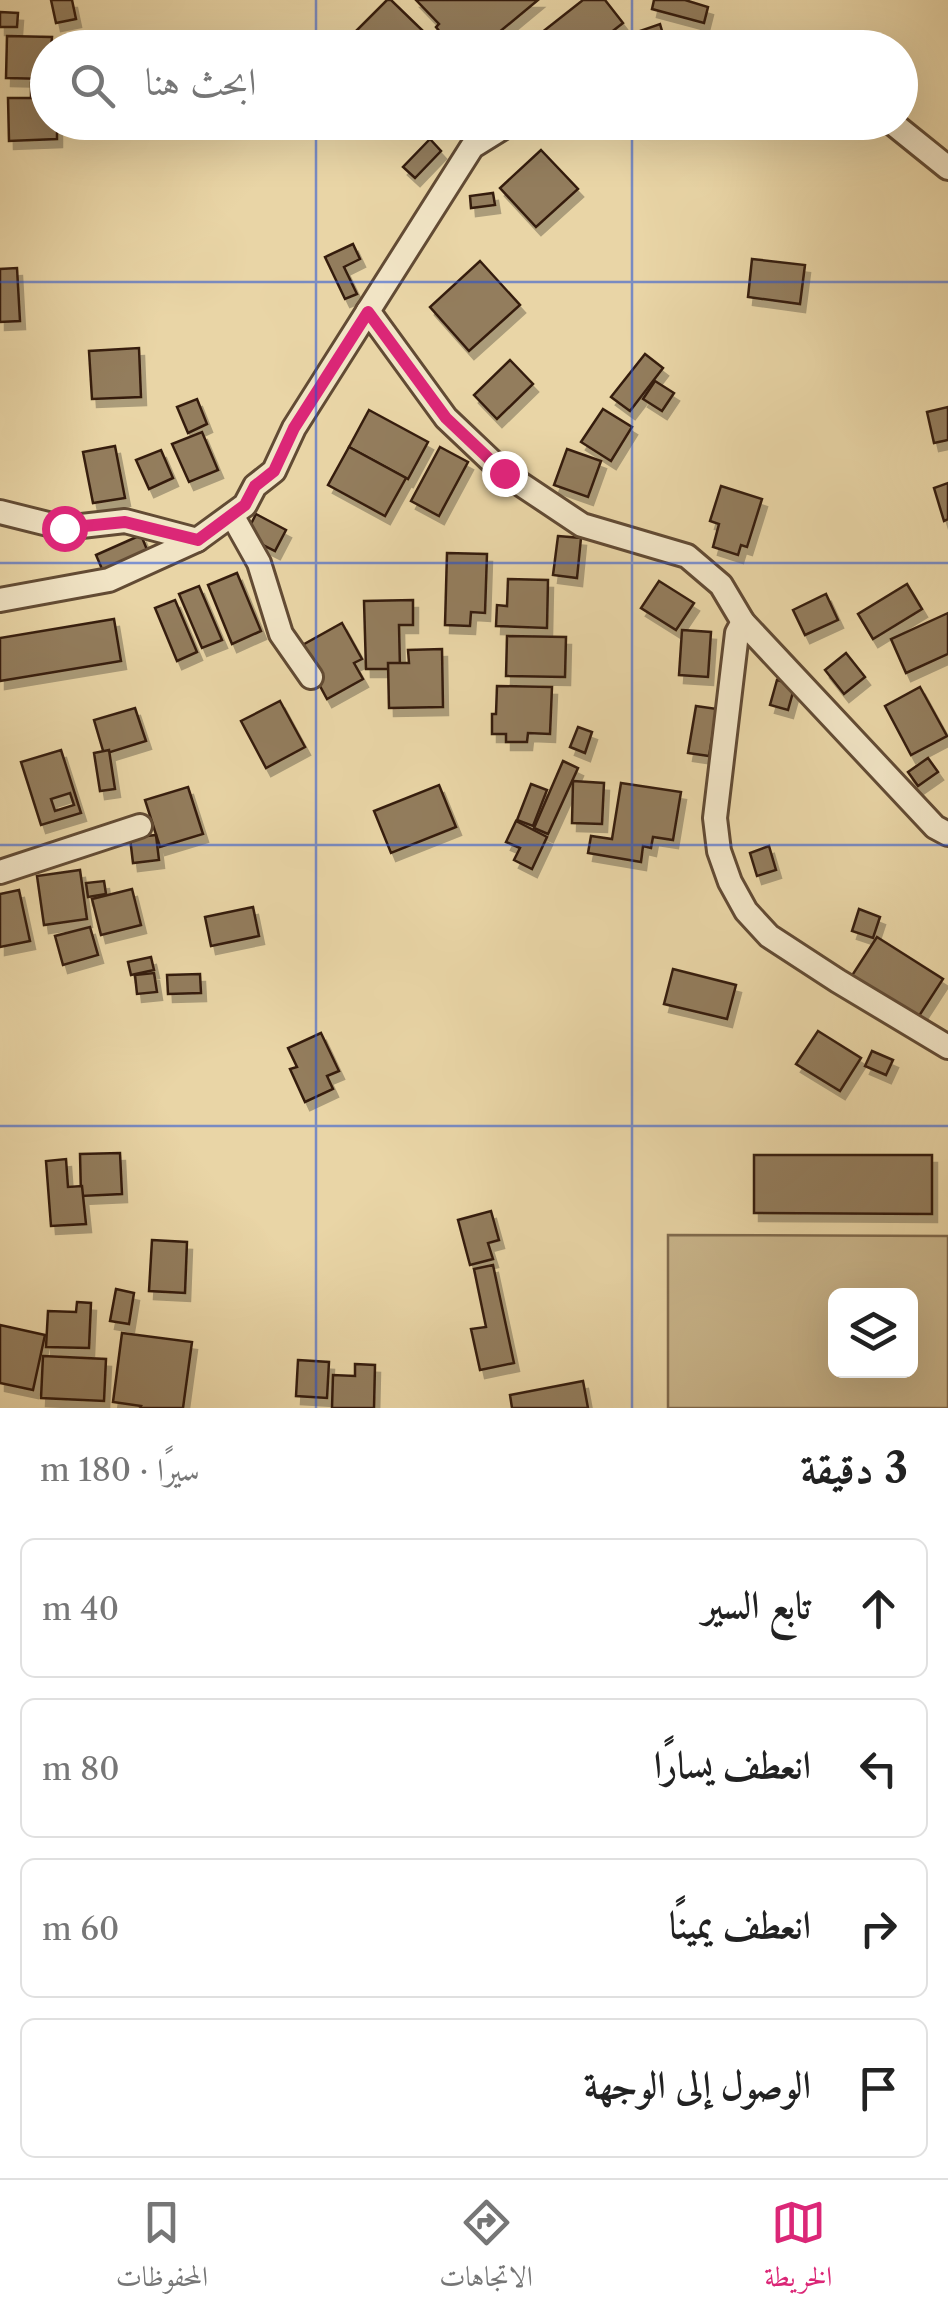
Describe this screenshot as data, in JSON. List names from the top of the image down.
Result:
{
  "page": {
    "search": "ابحث هنا",
    "heading": ["3 دقيقة", "سيرًا · 180 m"],
    "list": [
      ["تابع السير", "40 m"],
      ["انعطف يسارًا", "80 m"],
      ["انعطف يمينًا", "60 m"],
      "الوصول إلى الوجهة"
    ],
    "nav": ["الخريطة", "الاتجاهات", "المحفوظات"]
  }
}
